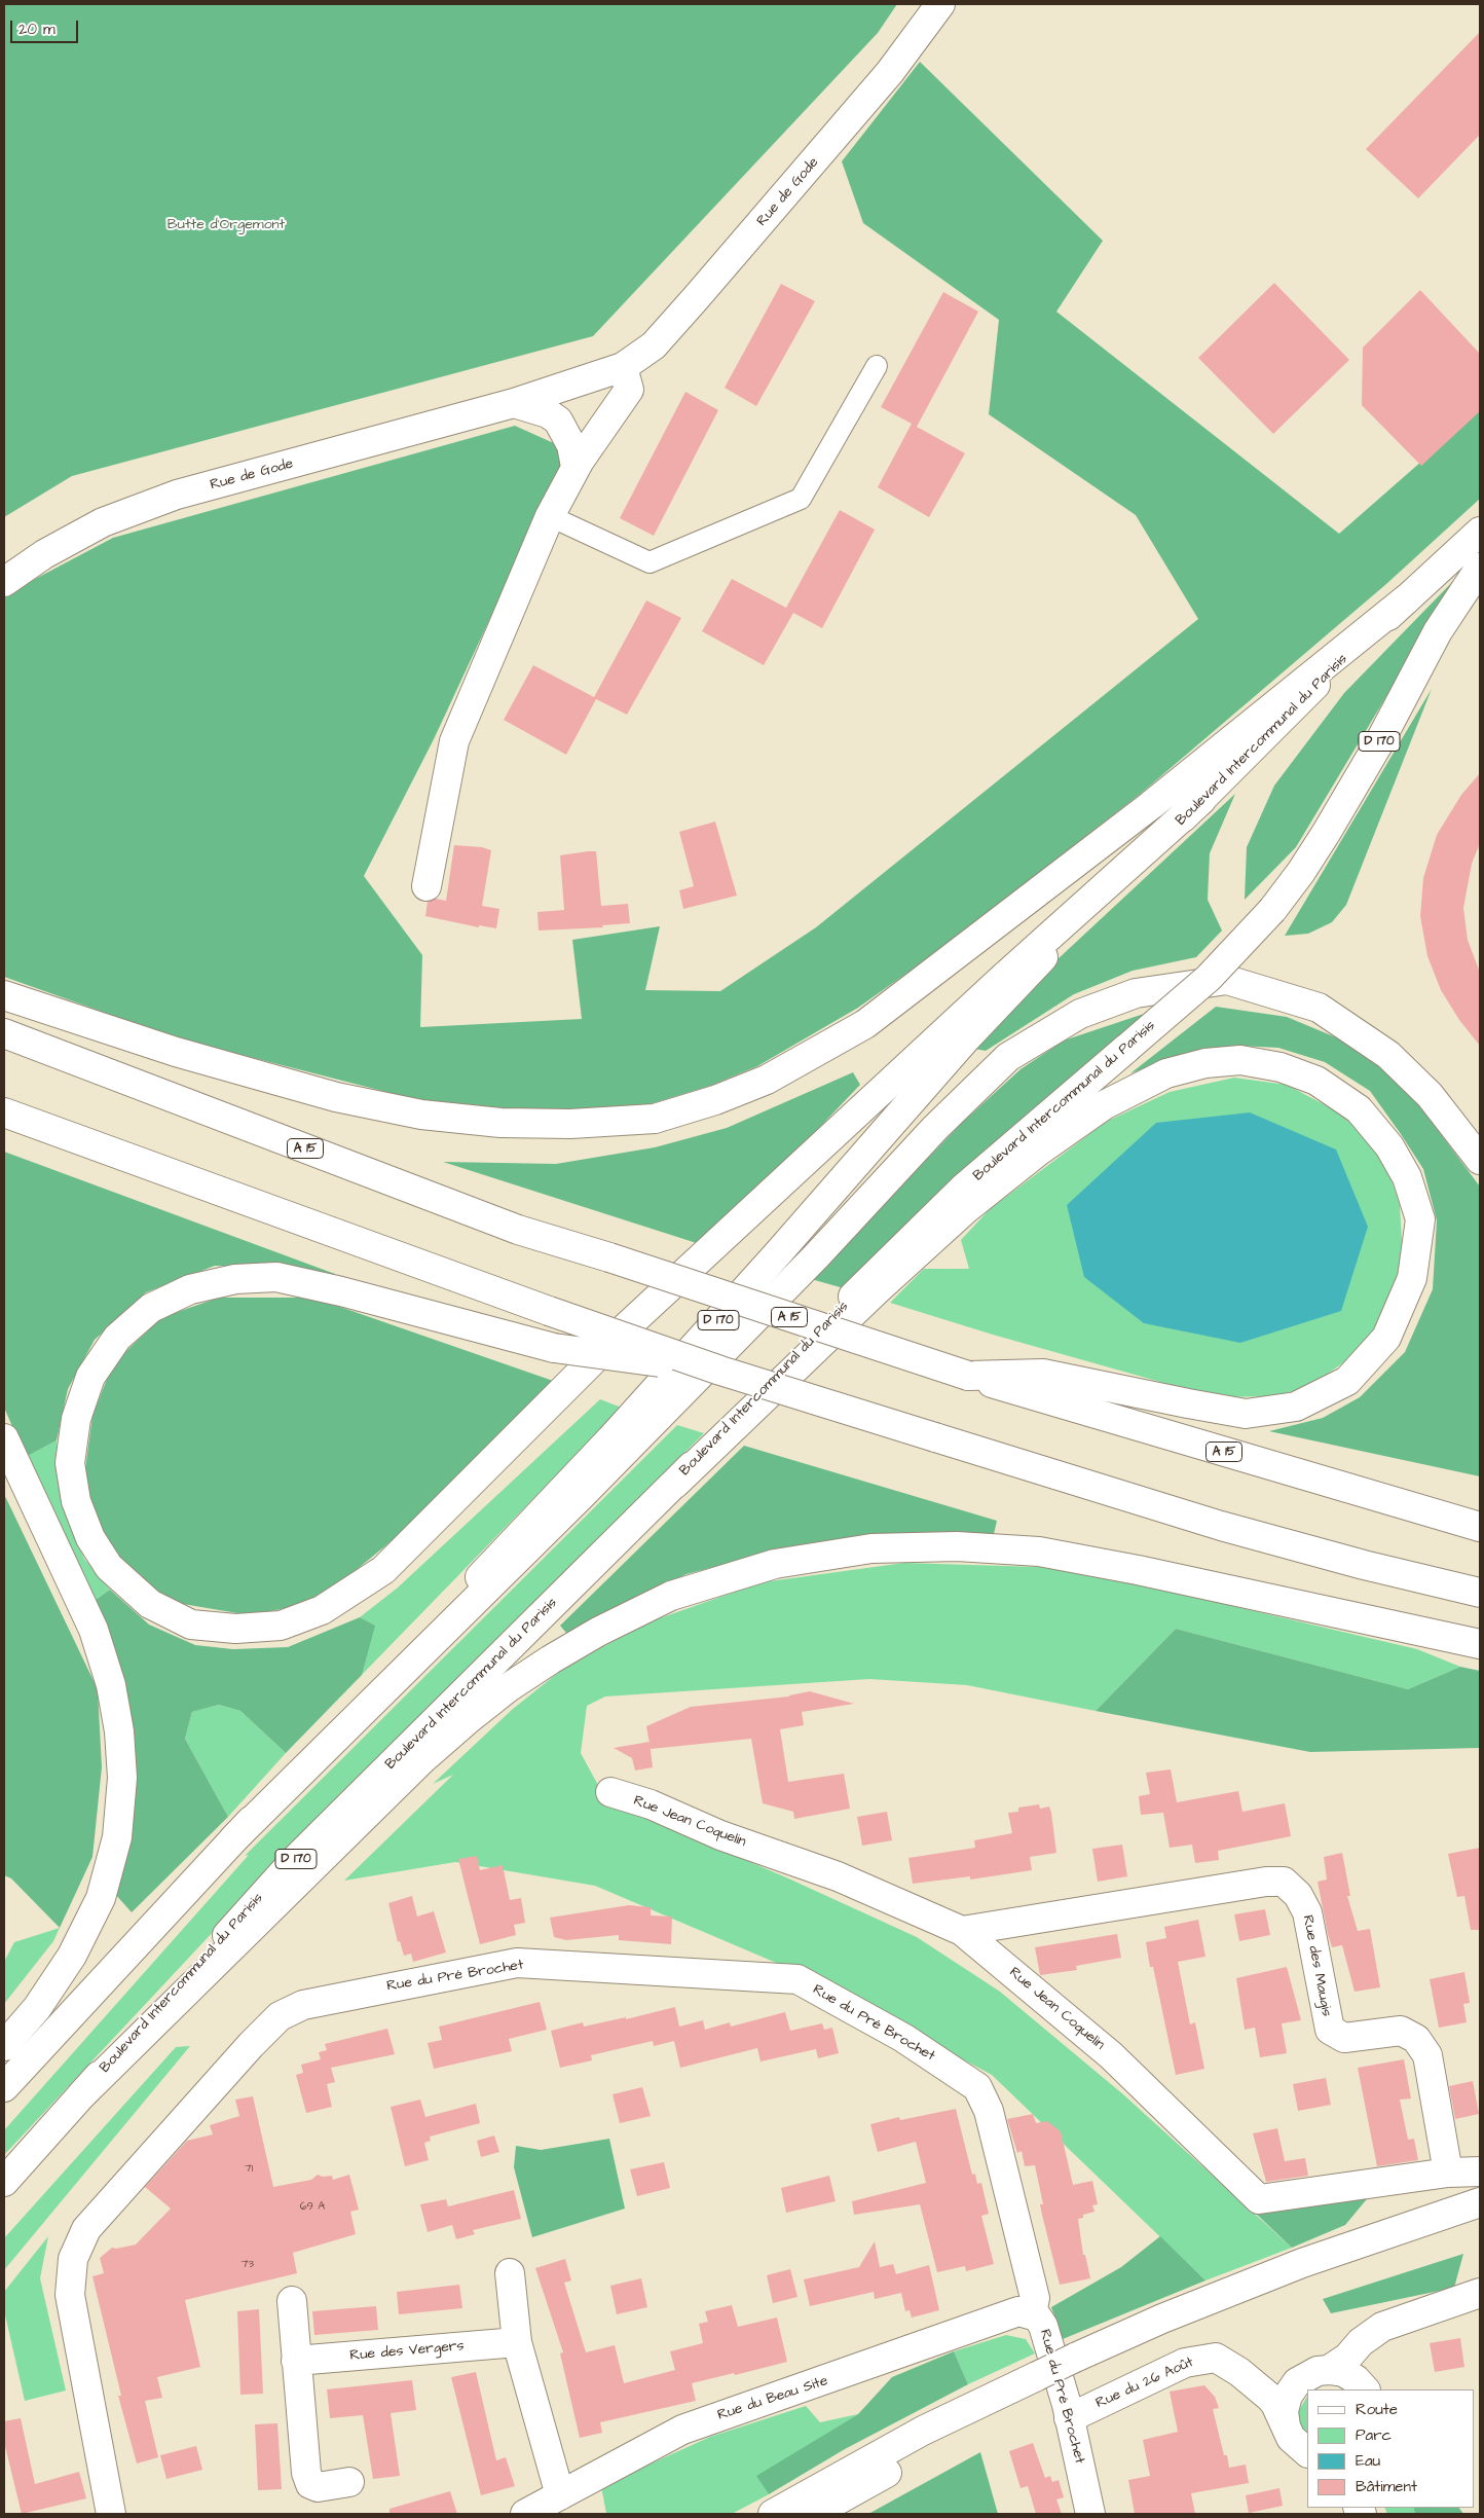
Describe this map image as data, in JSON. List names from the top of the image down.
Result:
{
  "streets": {
    "main road": [
      "Rue de Gode",
      "Boulevard Intercommunal du Parisis",
      "D 170",
      "A 15",
      "Rue Jean Coquelin",
      "Rue des Maugis",
      "Rue du Pré Brochet",
      "Rue des Vergers",
      "Rue du 26 Août",
      "Rue du Beau Site"
    ]
  },
  "crossings": [
    ["Rue Jean Coquelin", "Rue des Maugis"],
    ["Rue du Pré Brochet", "Rue du 26 Août"],
    ["Rue du Pré Brochet", "Rue du Beau Site"]
  ],
  "parks": ["Butte d'Orgemont"],
  "house_numbers": ["71", "69 A", "73"],
  "legend": [
    "Route",
    "Parc",
    "Eau",
    "Bâtiment"
  ],
  "scale_bar": "20 m"
}
